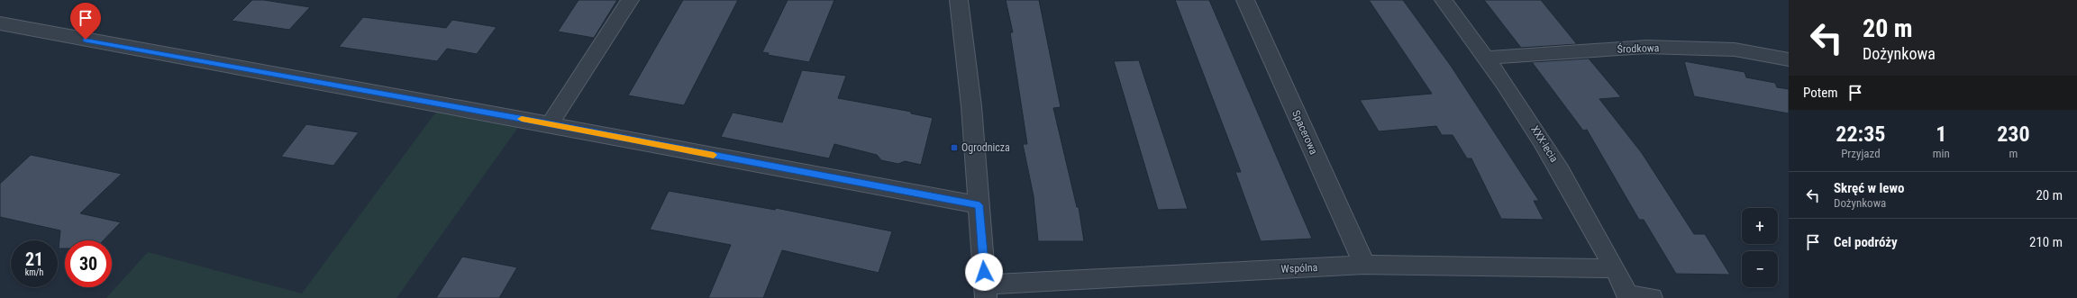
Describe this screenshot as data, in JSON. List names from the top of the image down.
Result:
{
  "streets": {
    "street": [
      "Środkowa",
      "Spacerowa",
      "XXX-lecia",
      "Wspólna"
    ]
  },
  "crossings": [
    ["Środkowa", "XXX-lecia"],
    ["Spacerowa", "Wspólna"],
    ["XXX-lecia", "Wspólna"]
  ],
  "places": {
    "transit": ["Ogrodnicza"]
  },
  "page": {
    "turn": ["20 m", "Dożynkowa"],
    "then": "Potem",
    "eta": [
      "22:35",
      "Przyjazd",
      "1",
      "min",
      "230",
      "m"
    ],
    "list": [
      {
        "name": "Skręć w lewo",
        "note": "Dożynkowa",
        "value": "20 m"
      },
      {
        "name": "Cel podróży",
        "value": "210 m"
      }
    ],
    "map_buttons": ["+", "−"],
    "speed": "21 km/h",
    "limit": "30"
  }
}
